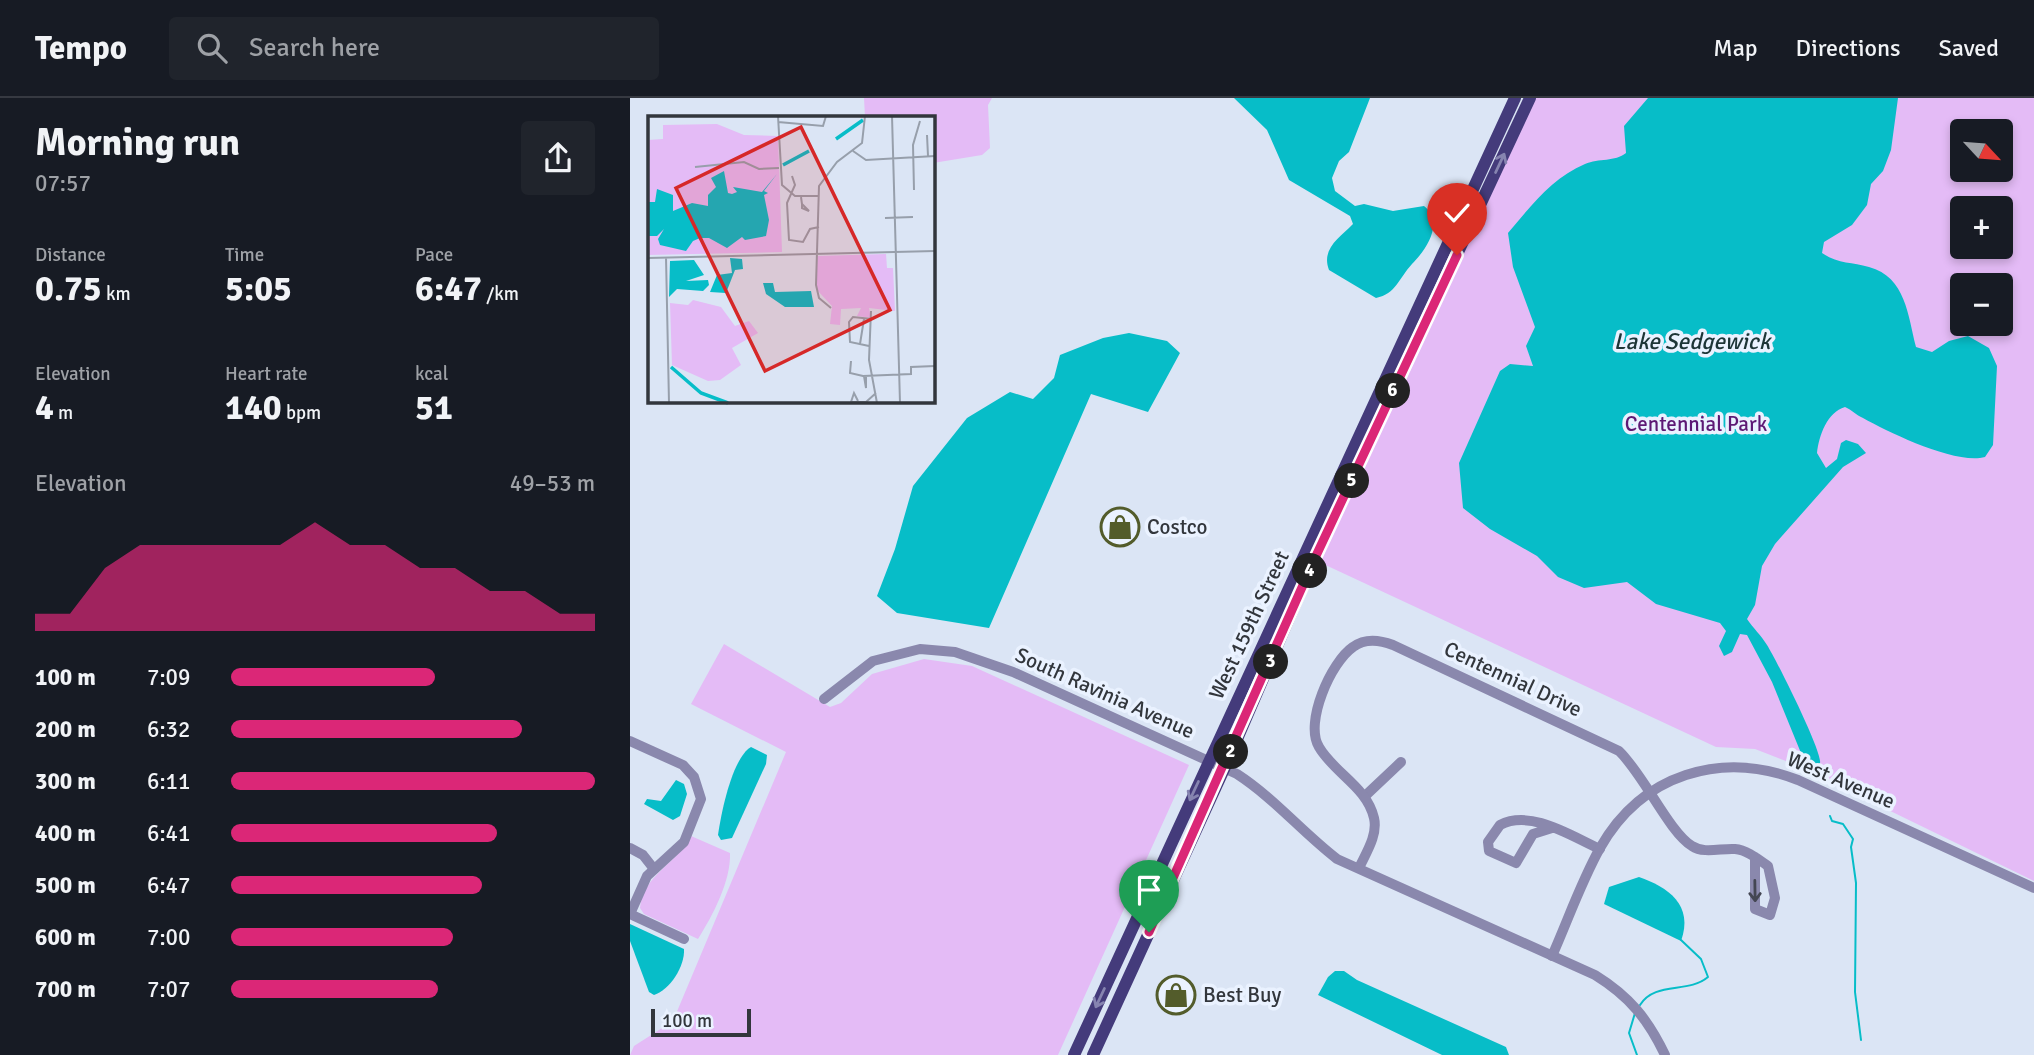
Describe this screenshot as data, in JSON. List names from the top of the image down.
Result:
{
  "streets": {
    "main road": ["West 159th Street"],
    "street": ["Centennial Drive", "South Ravinia Avenue", "West Avenue"]
  },
  "crossings": [
    ["West 159th Street", "South Ravinia Avenue"],
    ["Centennial Drive", "West Avenue"],
    ["South Ravinia Avenue", "West Avenue"]
  ],
  "water": ["Lake Sedgewick"],
  "parks": ["Centennial Park"],
  "places": {
    "shop": ["Costco", "Best Buy"]
  },
  "scale_bar": "100 m",
  "north": "bottom right",
  "page": {
    "header": "Tempo",
    "search": "Search here",
    "nav": ["Map", "Directions", "Saved"],
    "heading": ["Morning run", "07:57"],
    "map_buttons": ["+", "−"],
    "stats": [
      ["Distance", "0.75 km"],
      ["Time", "5:05"],
      ["Pace", "6:47 /km"],
      ["Elevation", "4 m"],
      ["Heart rate", "140 bpm"],
      ["kcal", "51"]
    ],
    "pins": [
      "6",
      "5",
      "4",
      "3",
      "2"
    ],
    "chart": ["Elevation", "49–53 m"],
    "list": [
      {
        "name": "100 m",
        "note": "7:09"
      },
      {
        "name": "200 m",
        "note": "6:32"
      },
      {
        "name": "300 m",
        "note": "6:11"
      },
      {
        "name": "400 m",
        "note": "6:41"
      },
      {
        "name": "500 m",
        "note": "6:47"
      },
      {
        "name": "600 m",
        "note": "7:00"
      },
      {
        "name": "700 m",
        "note": "7:07"
      }
    ],
    "scale": "100 m"
  }
}
